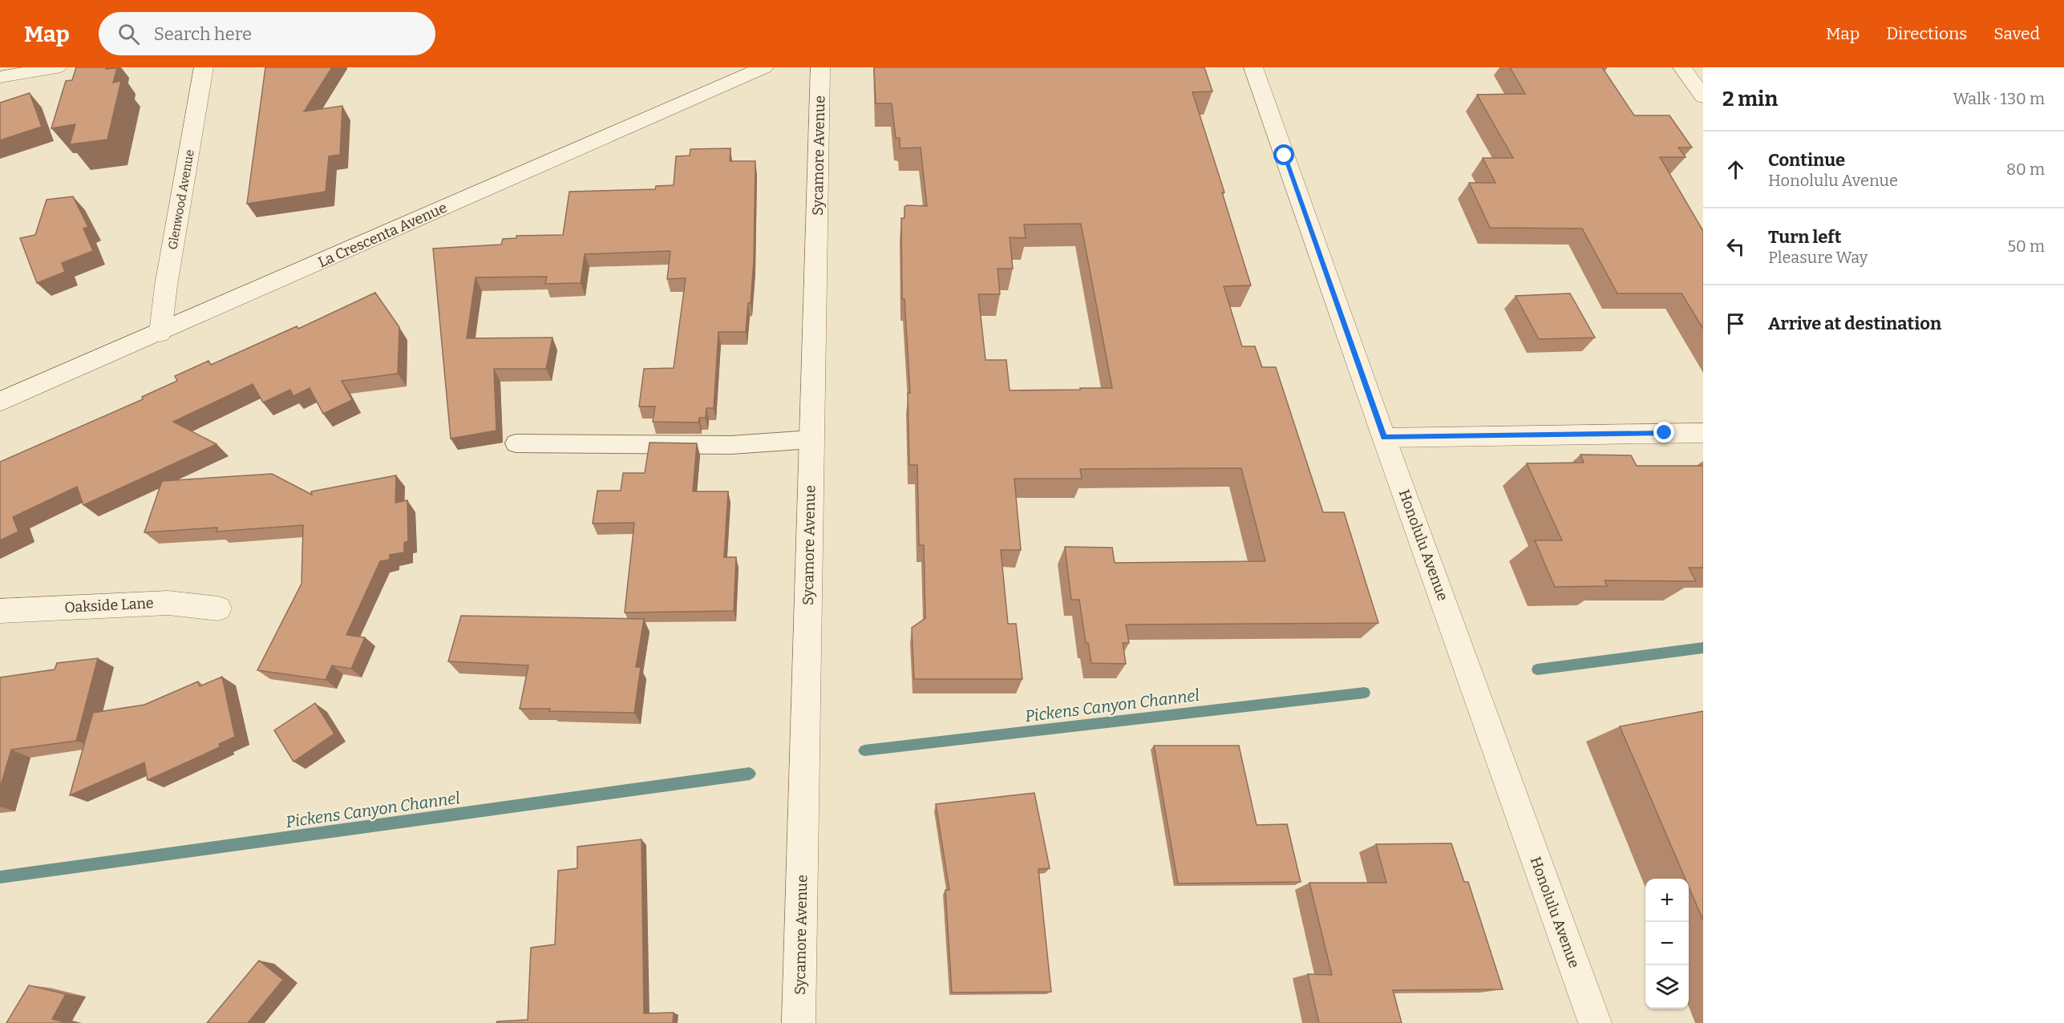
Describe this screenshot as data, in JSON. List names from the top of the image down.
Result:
{
  "streets": {
    "street": [
      "Sycamore Avenue",
      "Glenwood Avenue",
      "La Crescenta Avenue",
      "Honolulu Avenue",
      "Oakside Lane"
    ]
  },
  "crossings": [
    ["Glenwood Avenue", "La Crescenta Avenue"]
  ],
  "water": ["Pickens Canyon Channel"],
  "page": {
    "header": "Map",
    "search": "Search here",
    "nav": ["Map", "Directions", "Saved"],
    "heading": ["2 min", "Walk · 130 m"],
    "list": [
      ["Continue", "Honolulu Avenue", "80 m"],
      ["Turn left", "Pleasure Way", "50 m"],
      "Arrive at destination"
    ],
    "map_buttons": ["+", "−"]
  }
}
